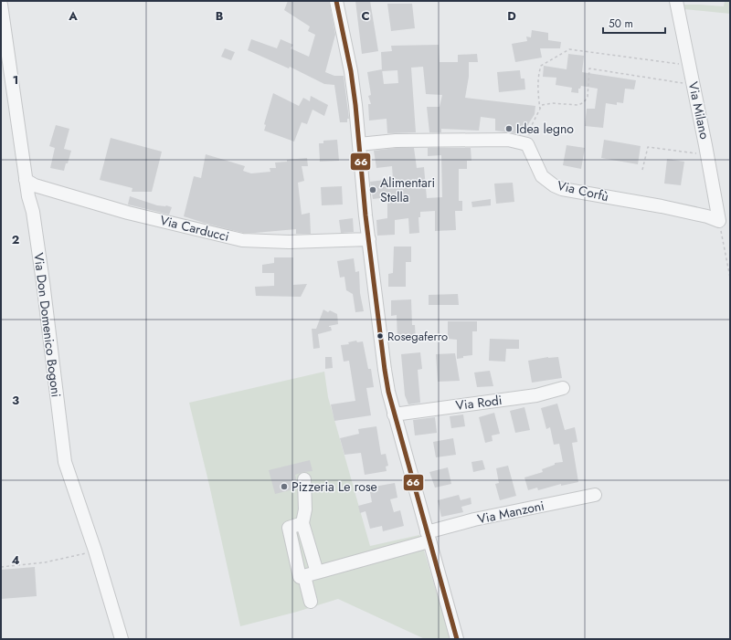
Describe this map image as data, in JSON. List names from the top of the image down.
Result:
{
  "streets": {
    "street": [
      "Via Milano",
      "Via Corfù",
      "Via Carducci",
      "Via Don Domenico Bogoni",
      "Via Rodi",
      "Via Manzoni"
    ]
  },
  "crossings": [
    ["Via Milano", "Via Corfù"],
    ["Via Carducci", "Via Don Domenico Bogoni"]
  ],
  "places": [
    "Idea legno",
    "Alimentari Stella",
    "Rosegaferro",
    "Pizzeria Le rose"
  ],
  "lines": ["transit line 66"],
  "scale_bar": "50 m",
  "grid": {
    "columns": [
      "A",
      "B",
      "C",
      "D"
    ],
    "rows": [
      "1",
      "2",
      "3",
      "4"
    ]
  }
}
